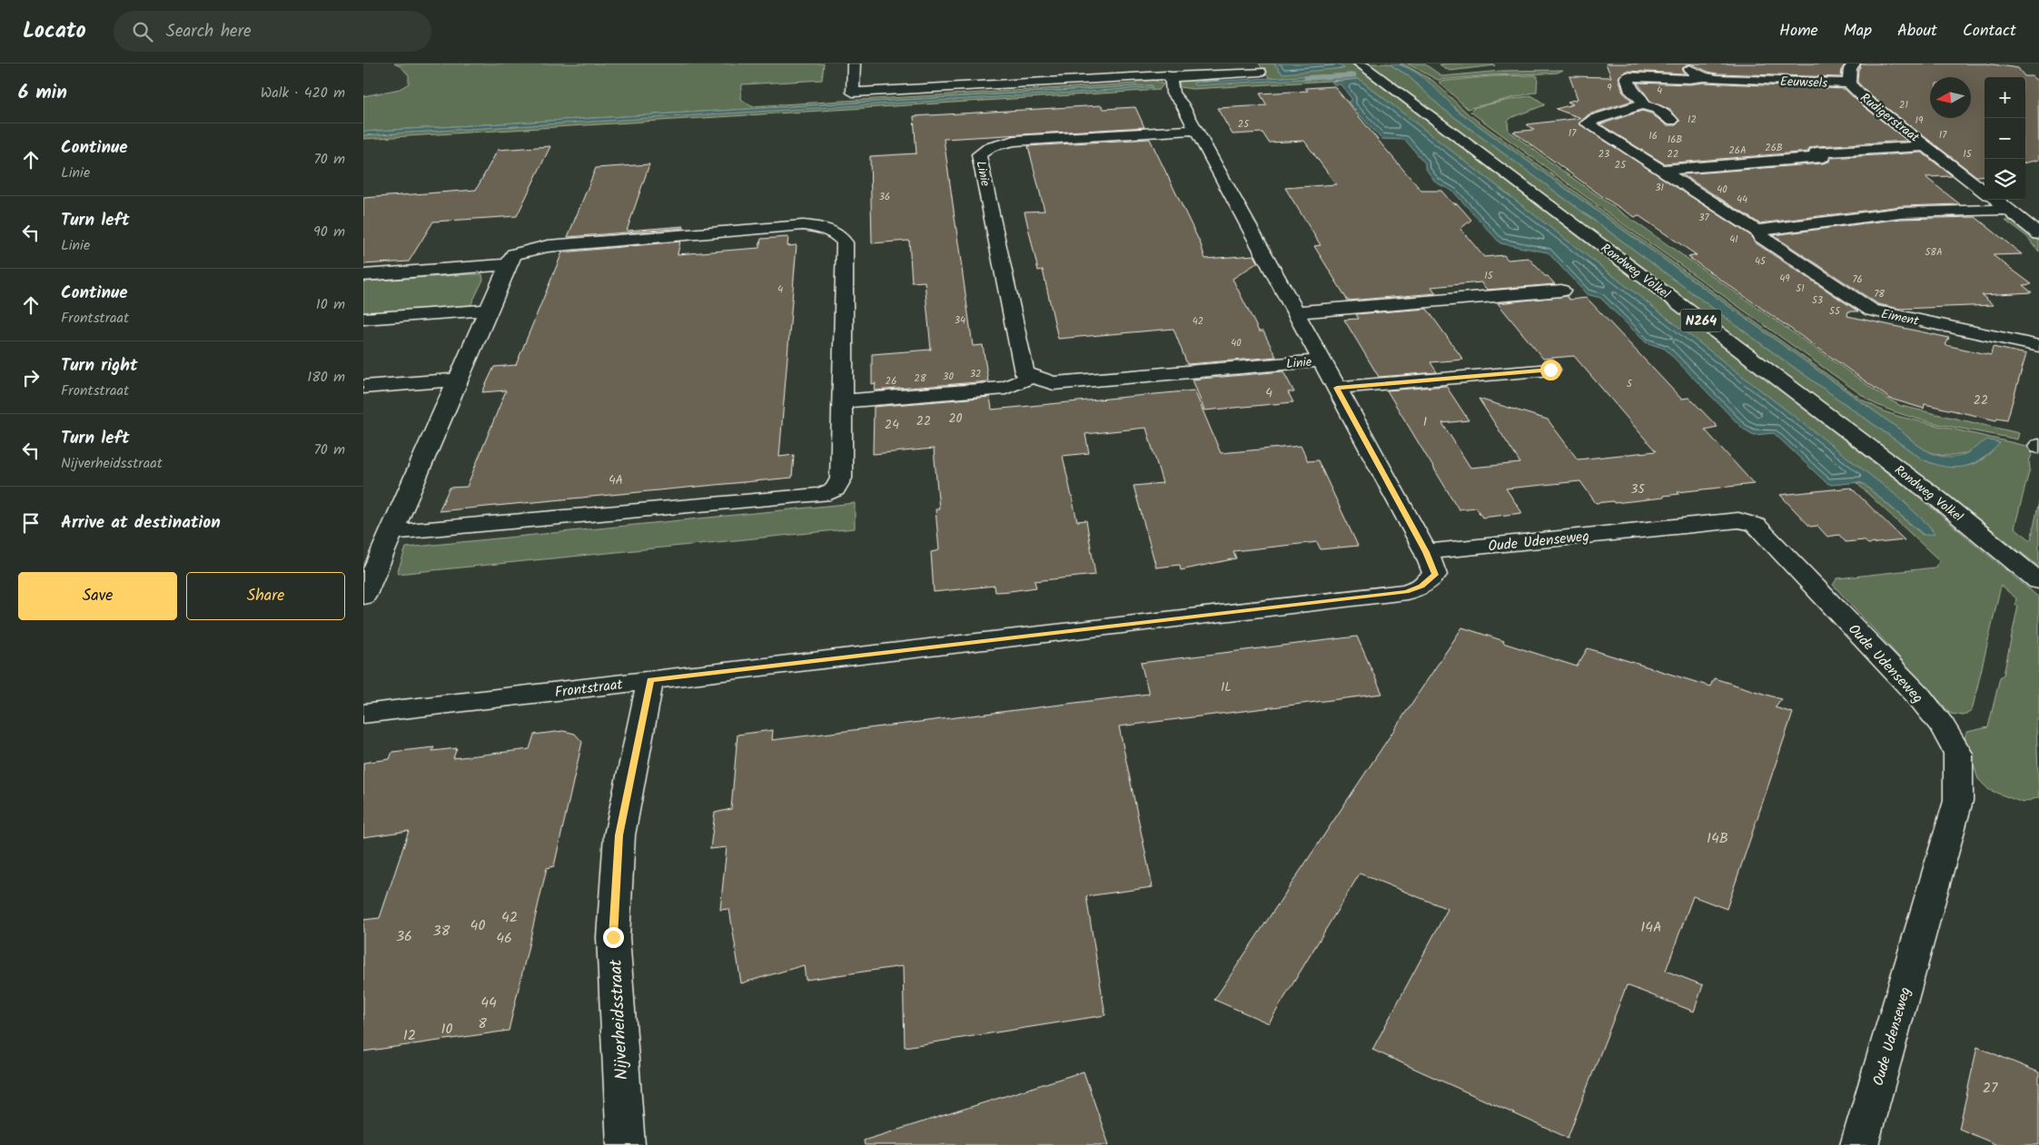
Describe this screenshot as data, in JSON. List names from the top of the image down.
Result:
{
  "streets": {
    "street": [
      "Eeuwsels",
      "Rudigerstraat",
      "Linie",
      "Rondweg Volkel",
      "Eiment",
      "N264",
      "Oude Udenseweg",
      "Frontstraat",
      "Nijverheidsstraat"
    ]
  },
  "crossings": [
    ["Eeuwsels", "Rudigerstraat"],
    ["Rudigerstraat", "Eiment"],
    ["Linie", "Oude Udenseweg"],
    ["Linie", "Frontstraat"],
    ["Oude Udenseweg", "Frontstraat"],
    ["Frontstraat", "Nijverheidsstraat"]
  ],
  "house_numbers": [
    "9",
    "4",
    "21",
    "12",
    "19",
    "25",
    "17",
    "17",
    "16",
    "16B",
    "26B",
    "26A",
    "23",
    "22",
    "15",
    "25",
    "31",
    "40",
    "36",
    "44",
    "37",
    "41",
    "58A",
    "45",
    "15",
    "49",
    "76",
    "51",
    "4",
    "78",
    "53",
    "55",
    "34",
    "42",
    "40",
    "32",
    "30",
    "28",
    "26",
    "5",
    "4",
    "22",
    "20",
    "22",
    "1",
    "24",
    "4A",
    "35",
    "1L",
    "14B",
    "42",
    "40",
    "14A",
    "38",
    "36",
    "46",
    "44",
    "8",
    "10",
    "12",
    "27"
  ],
  "north": "left",
  "page": {
    "header": "Locato",
    "search": "Search here",
    "nav": [
      "Home",
      "Map",
      "About",
      "Contact"
    ],
    "heading": ["6 min", "Walk · 420 m"],
    "map_buttons": ["+", "−"],
    "list": [
      ["Continue", "Linie", "70 m"],
      ["Turn left", "Linie", "90 m"],
      ["Continue", "Frontstraat", "10 m"],
      ["Turn right", "Frontstraat", "180 m"],
      ["Turn left", "Nijverheidsstraat", "70 m"],
      "Arrive at destination"
    ],
    "buttons": ["Save", "Share"]
  }
}
